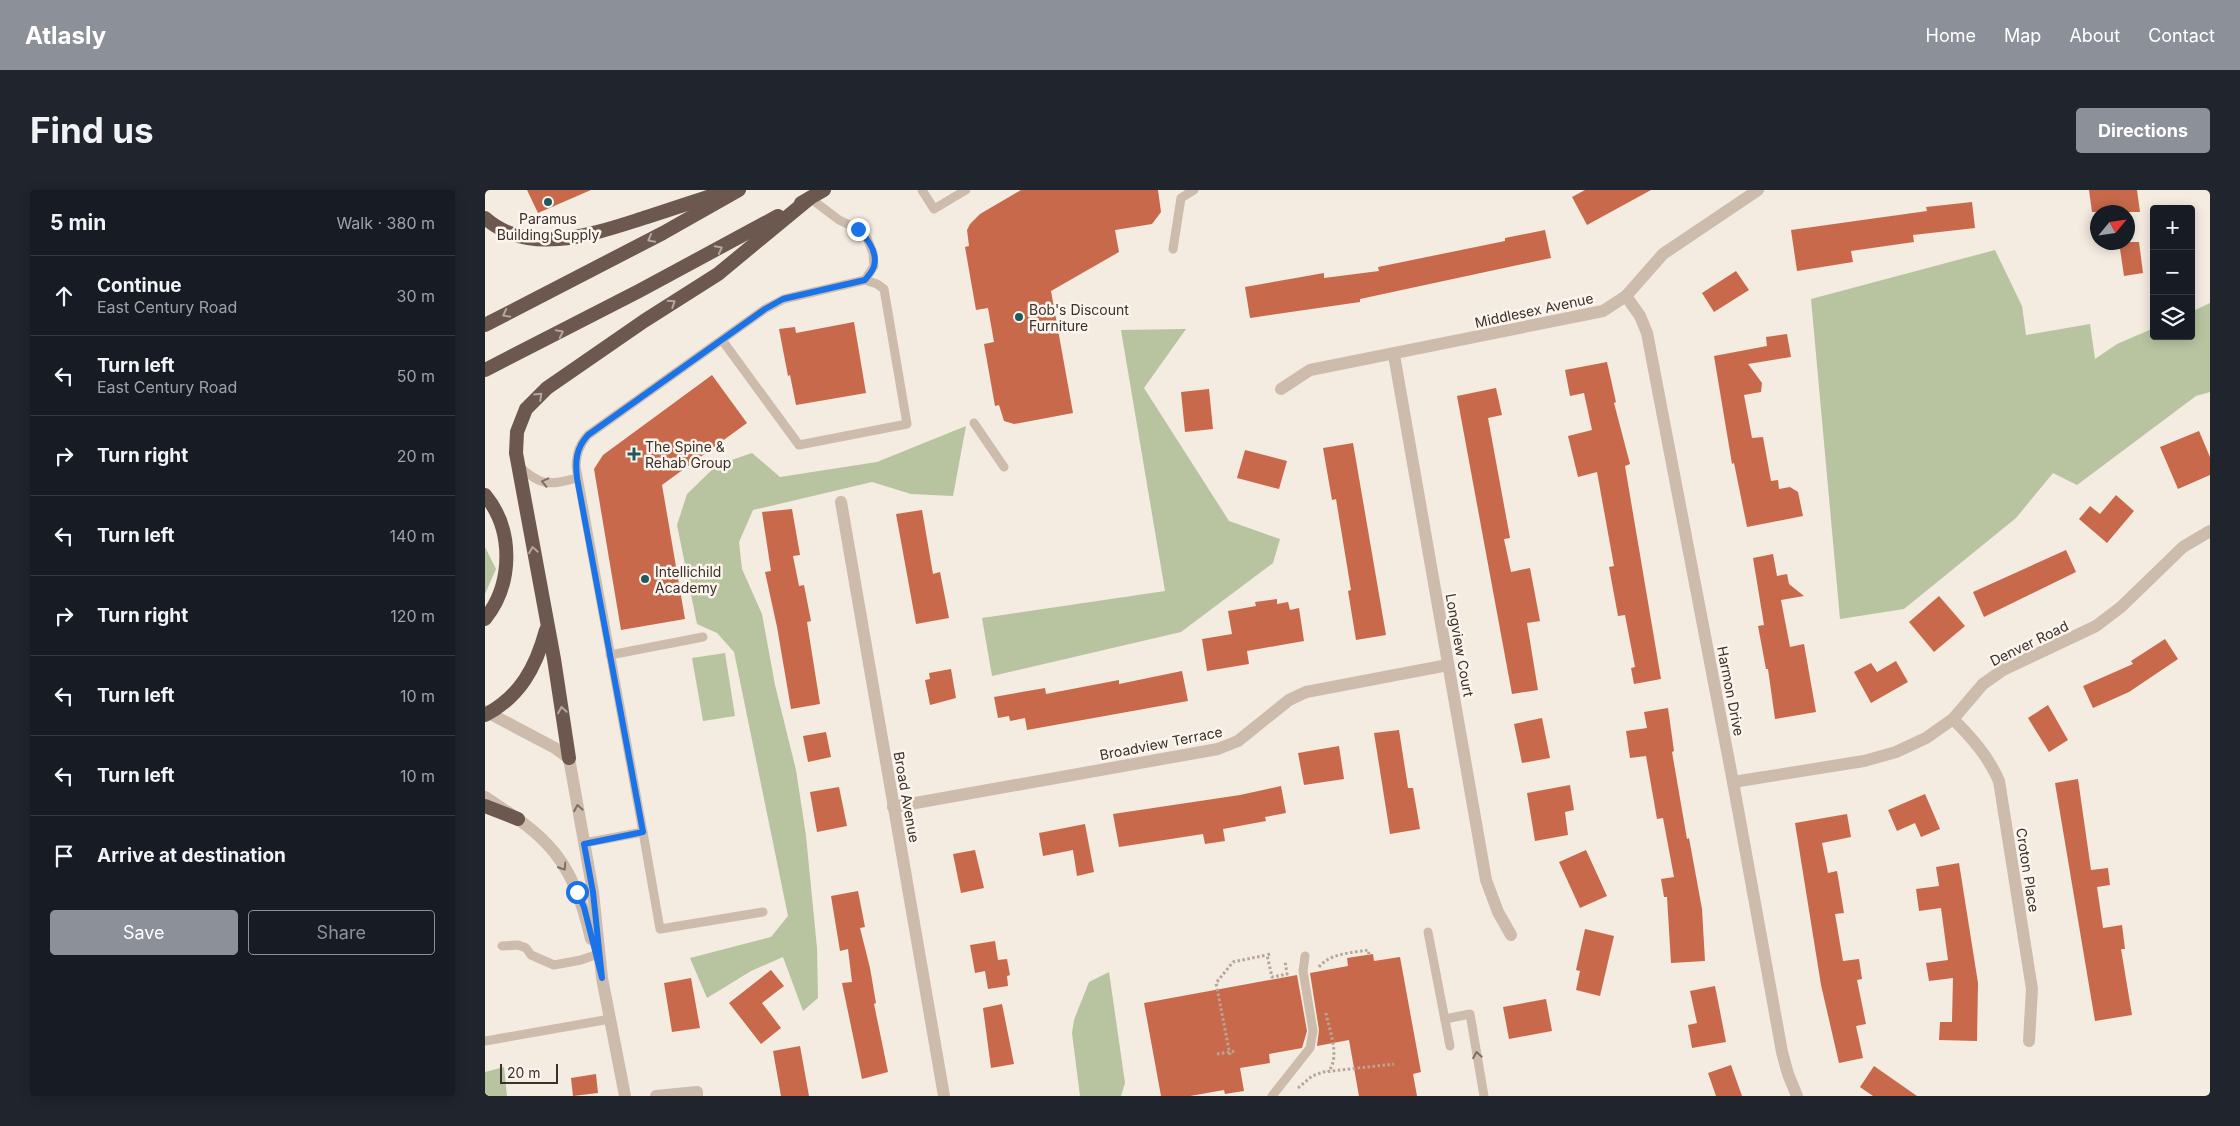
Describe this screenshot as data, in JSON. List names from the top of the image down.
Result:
{
  "streets": {
    "street": [
      "Middlesex Avenue",
      "Denver Road",
      "Longview Court",
      "Harmon Drive",
      "Broadview Terrace",
      "Broad Avenue",
      "Croton Place"
    ]
  },
  "crossings": [
    ["Middlesex Avenue", "Longview Court"],
    ["Middlesex Avenue", "Harmon Drive"],
    ["Denver Road", "Harmon Drive"],
    ["Denver Road", "Croton Place"],
    ["Longview Court", "Broadview Terrace"],
    ["Broadview Terrace", "Broad Avenue"]
  ],
  "places": {
    "other": ["Paramus Building Supply", "Bob's Discount Furniture", "Intellichild Academy"],
    "health": ["The Spine & Rehab Group"]
  },
  "scale_bar": "20 m",
  "north": "top right",
  "page": {
    "header": "Atlasly",
    "nav": [
      "Home",
      "Map",
      "About",
      "Contact"
    ],
    "buttons": [
      "Directions",
      ["Save", "Share"]
    ],
    "title": "Find us",
    "heading": ["5 min", "Walk · 380 m"],
    "map_buttons": ["+", "−"],
    "list": [
      ["Continue", "East Century Road", "30 m"],
      ["Turn left", "East Century Road", "50 m"],
      ["Turn right", "20 m"],
      ["Turn left", "140 m"],
      ["Turn right", "120 m"],
      ["Turn left", "10 m"],
      ["Turn left", "10 m"],
      "Arrive at destination"
    ],
    "scale": "20 m"
  }
}
